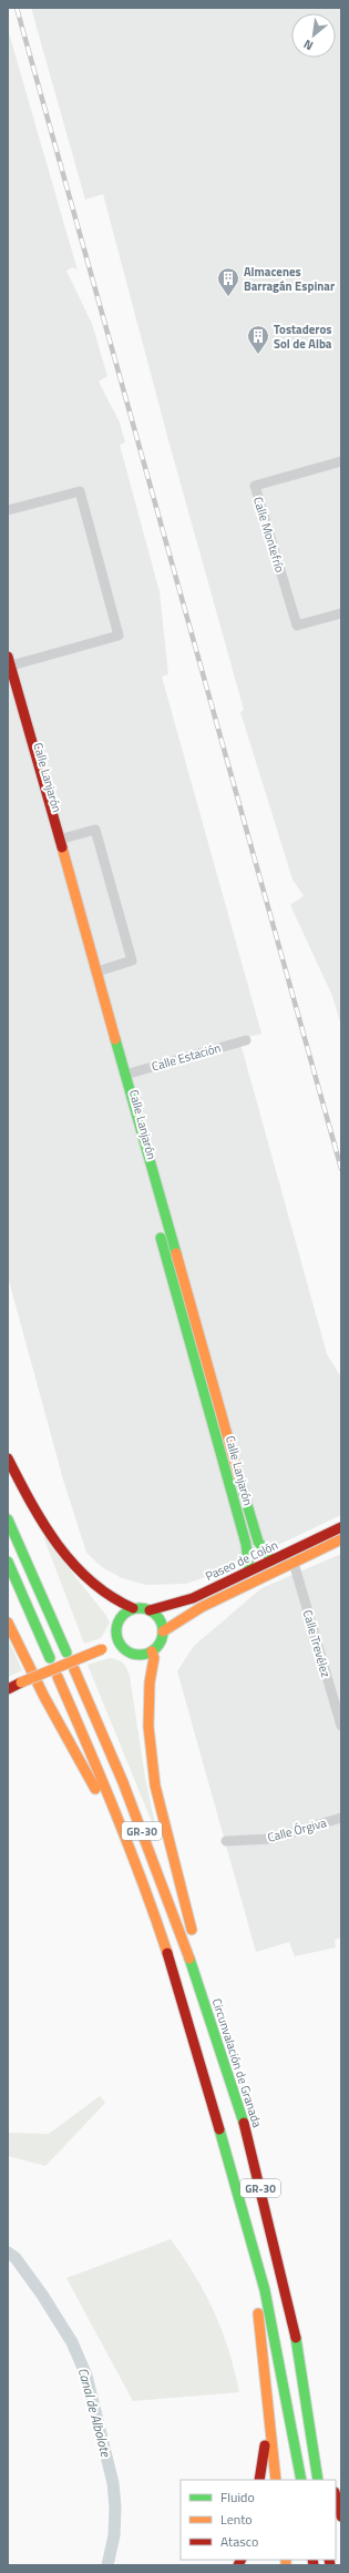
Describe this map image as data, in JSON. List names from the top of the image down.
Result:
{
  "streets": {
    "main road": [
      "Calle Lanjarón",
      "Paseo de Colón",
      "GR-30",
      "Circunvalación de Granada"
    ],
    "street": [
      "Calle Montefrío",
      "Calle Estación",
      "Calle Trevélez",
      "Calle Órgiva"
    ]
  },
  "crossings": [
    ["Calle Lanjarón", "Calle Estación"],
    ["Calle Lanjarón", "Paseo de Colón"],
    ["Paseo de Colón", "Calle Trevélez"]
  ],
  "water": ["Canal de Albolote"],
  "places": {
    "building": ["Almacenes Barragán Espinar", "Tostaderos Sol de Alba"]
  },
  "legend": ["Fluido", "Lento", "Atasco"],
  "north": "bottom left"
}
